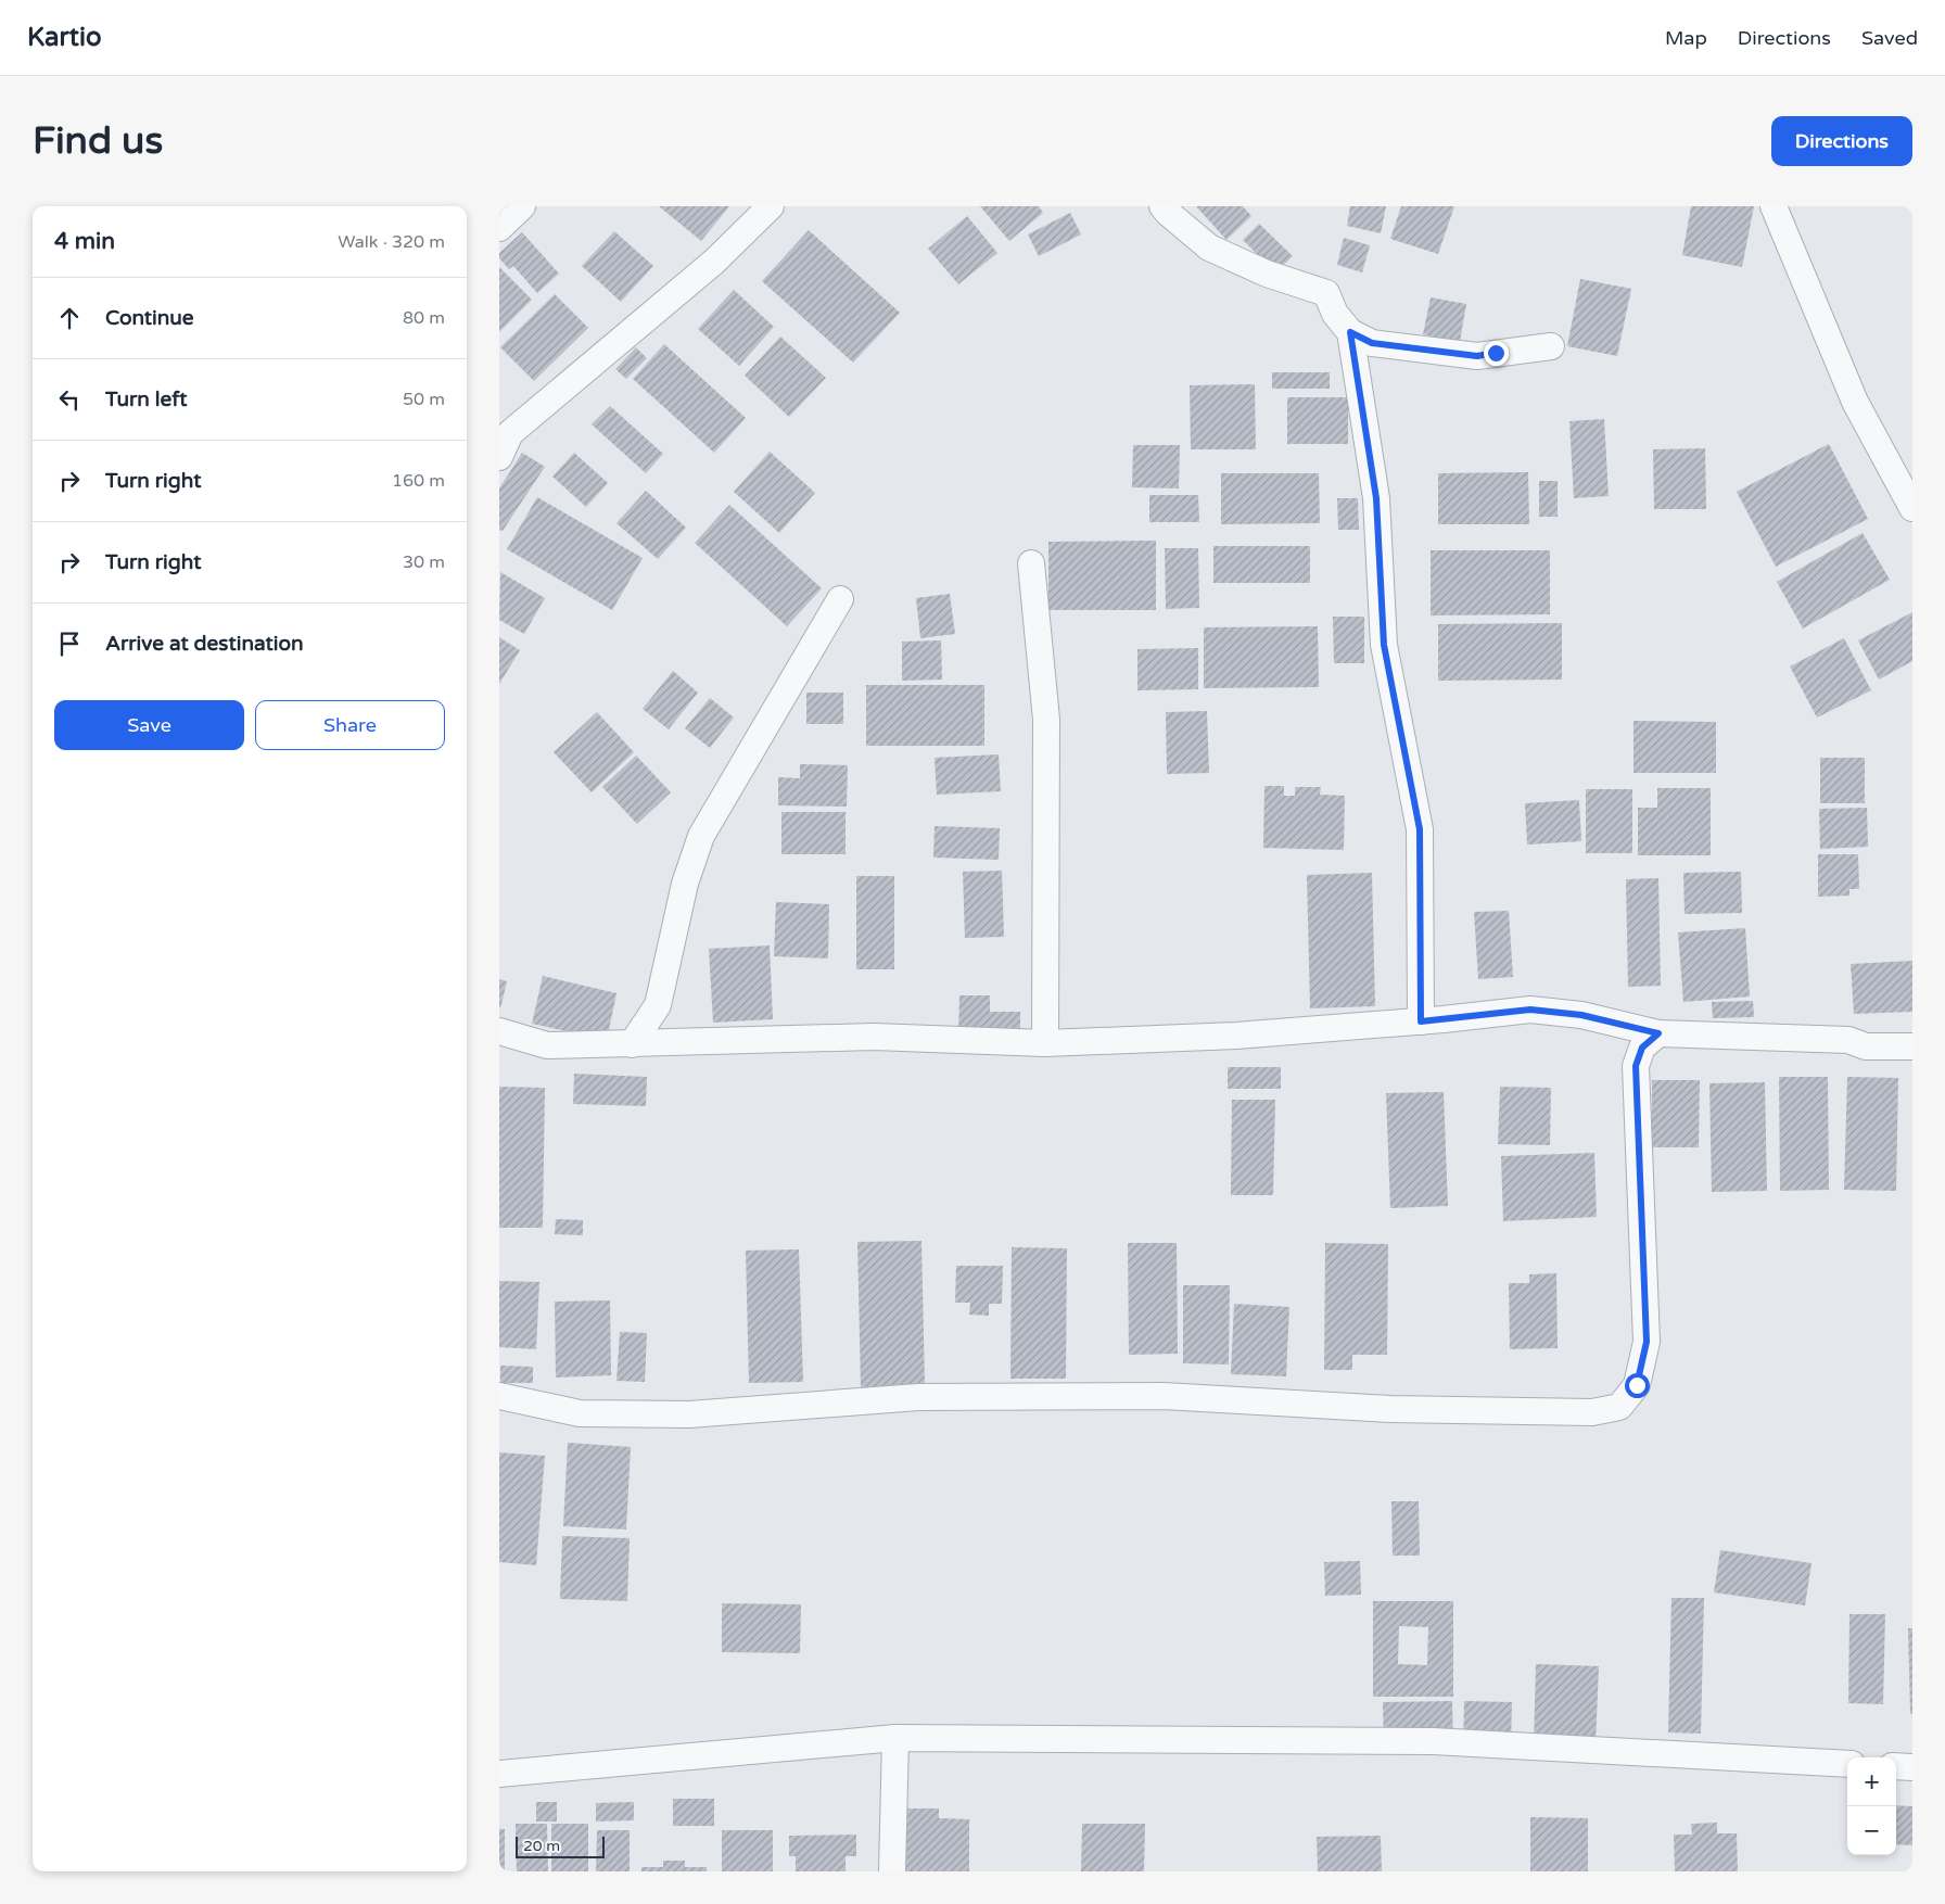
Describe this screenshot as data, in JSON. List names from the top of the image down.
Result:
{
  "scale_bar": "20 m",
  "page": {
    "header": "Kartio",
    "nav": ["Map", "Directions", "Saved"],
    "buttons": [
      "Directions",
      ["Save", "Share"]
    ],
    "title": "Find us",
    "heading": ["4 min", "Walk · 320 m"],
    "list": [
      ["Continue", "80 m"],
      ["Turn left", "50 m"],
      ["Turn right", "160 m"],
      ["Turn right", "30 m"],
      "Arrive at destination"
    ],
    "map_buttons": ["+", "−"],
    "scale": "20 m"
  }
}
